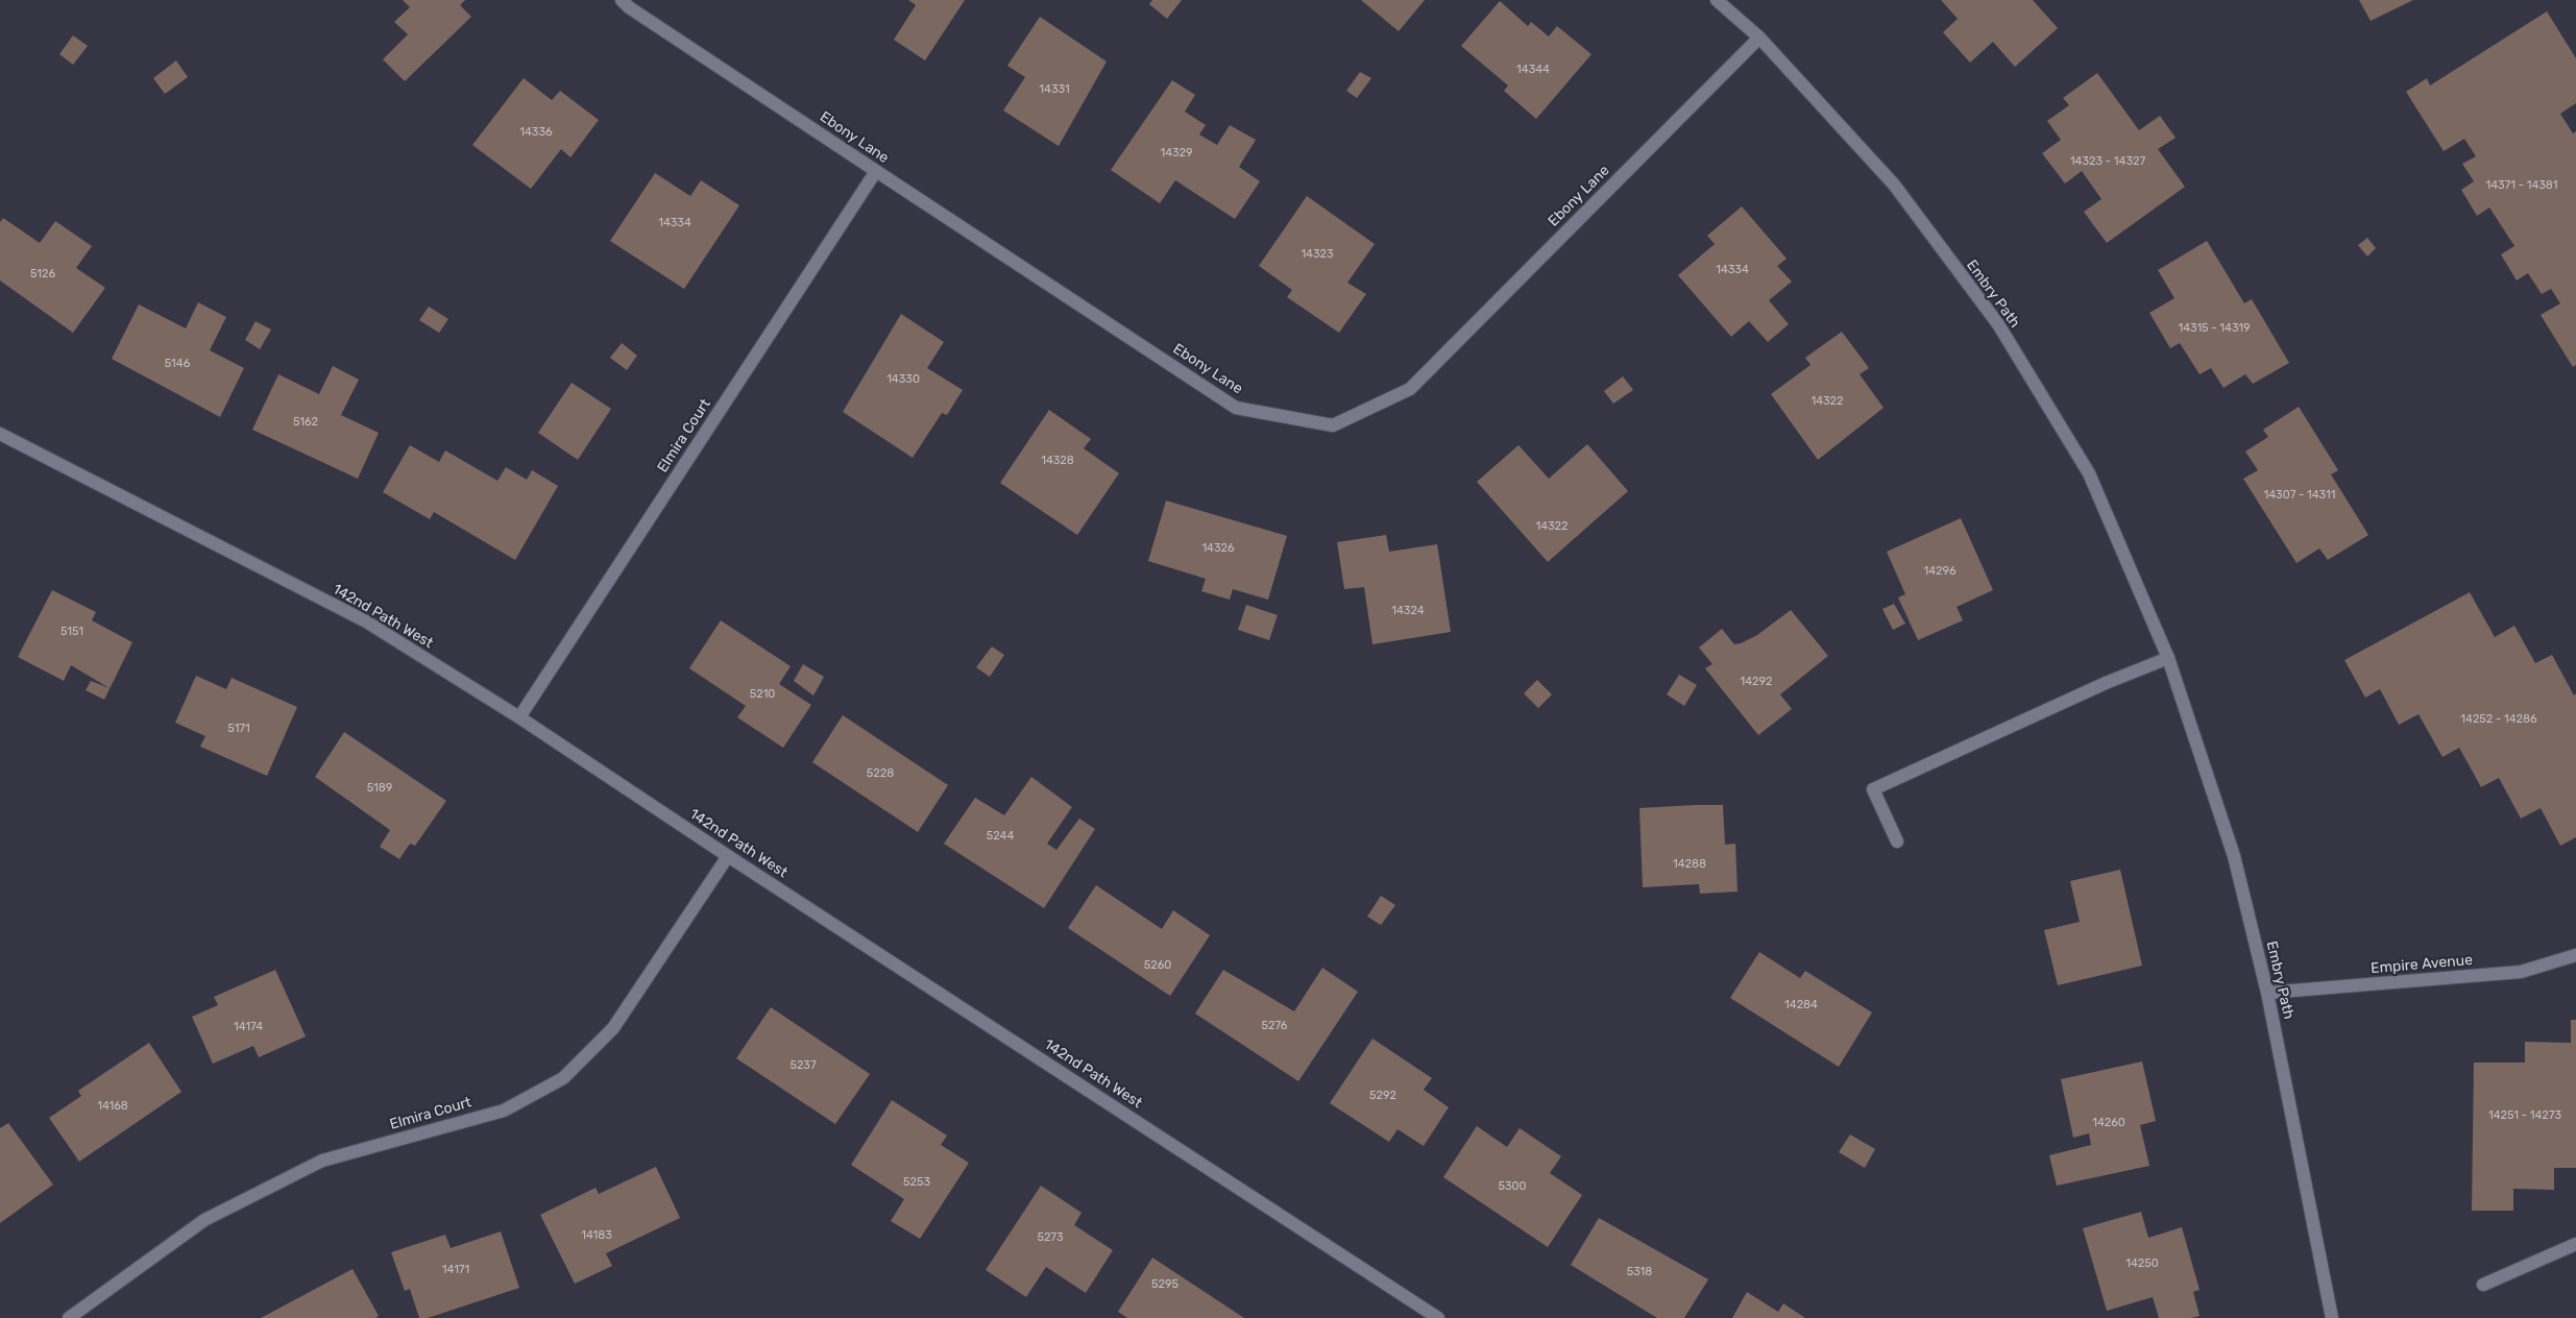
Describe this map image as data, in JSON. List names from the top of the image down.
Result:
{
  "streets": {
    "street": [
      "Ebony Lane",
      "Embry Path",
      "Elmira Court",
      "142nd Path West",
      "Empire Avenue"
    ]
  },
  "crossings": [
    ["Ebony Lane", "Embry Path"],
    ["Ebony Lane", "Elmira Court"],
    ["Embry Path", "Empire Avenue"],
    ["Elmira Court", "142nd Path West"]
  ],
  "house_numbers": [
    "14344",
    "14331",
    "14336",
    "14329",
    "14323 - 14327",
    "14371 - 14381",
    "14334",
    "14323",
    "14334",
    "5126",
    "14315 - 14319",
    "5146",
    "14330",
    "14322",
    "5162",
    "14328",
    "14307 - 14311",
    "14322",
    "14326",
    "14296",
    "14324",
    "5151",
    "14292",
    "5210",
    "14252 - 14286",
    "5171",
    "5228",
    "5189",
    "5244",
    "14288",
    "5260",
    "14284",
    "5276",
    "14174",
    "5237",
    "5292",
    "14168",
    "14251 - 14273",
    "14260",
    "5253",
    "5300",
    "14183",
    "5273",
    "14250",
    "14171",
    "5318",
    "5295"
  ]
}
